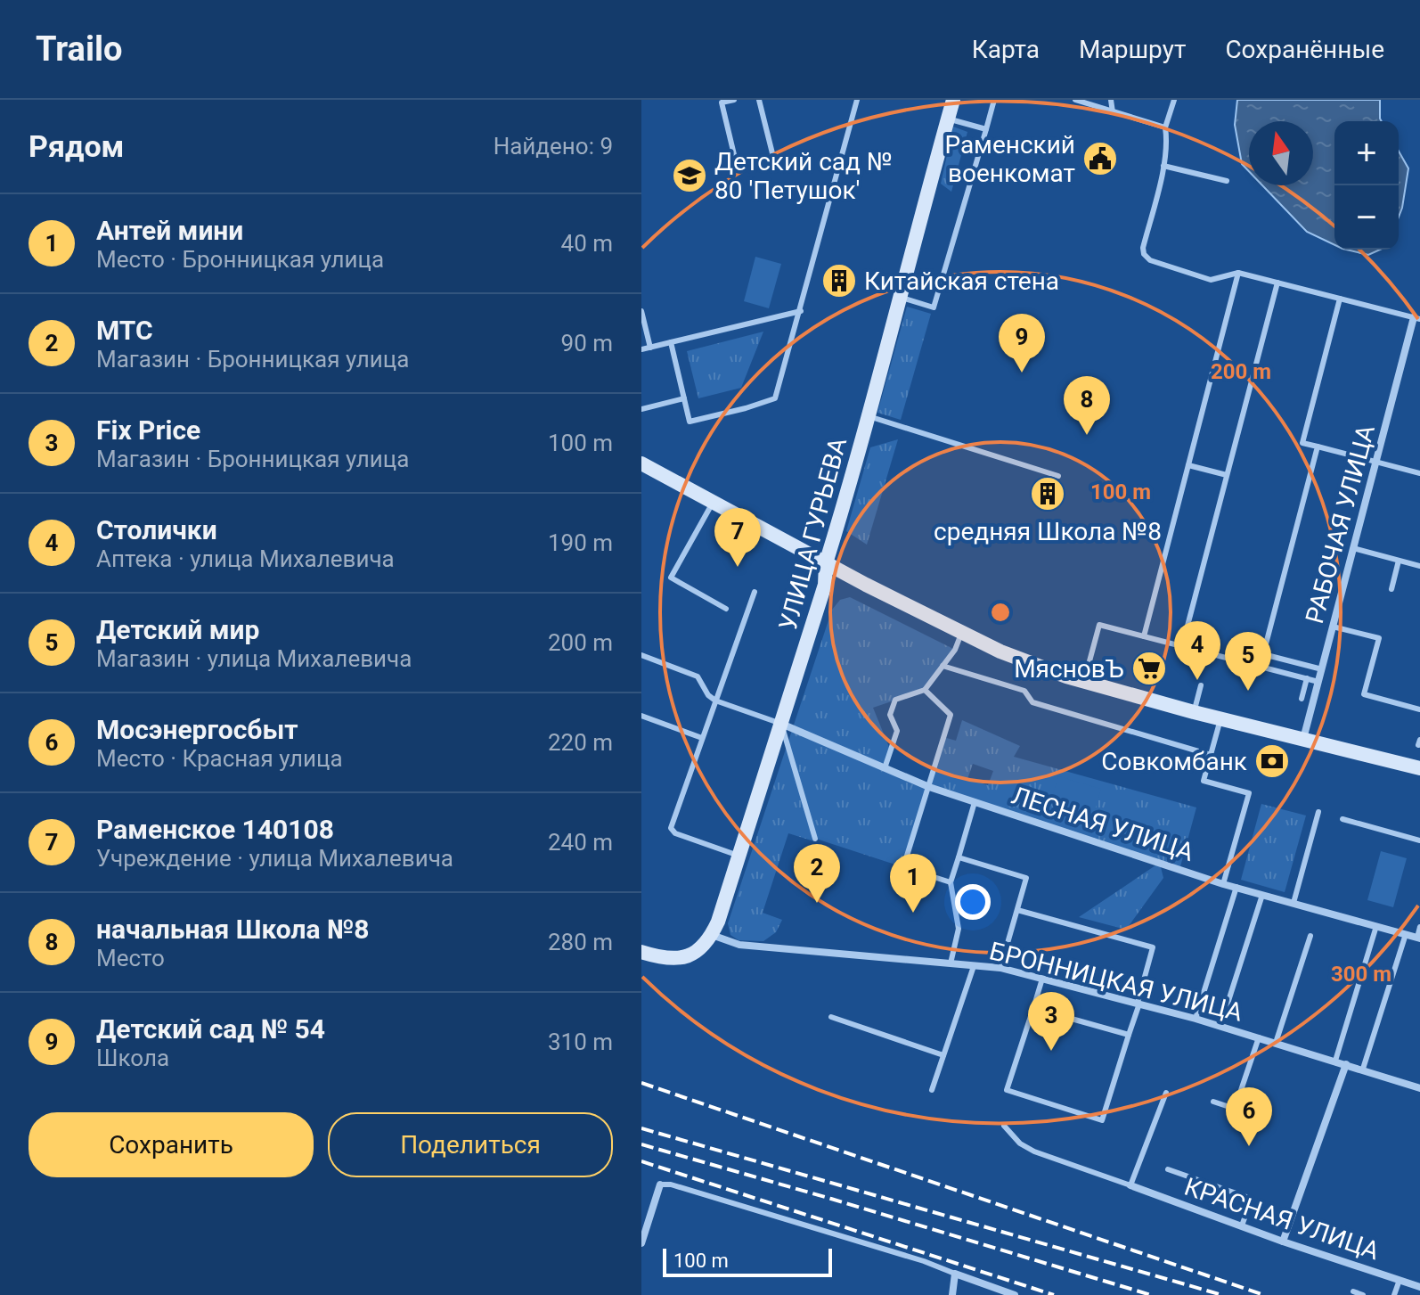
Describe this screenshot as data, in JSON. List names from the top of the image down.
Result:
{
  "streets": {
    "main road": ["УЛИЦА ГУРЬЕВА"],
    "street": [
      "РАБОЧАЯ УЛИЦА",
      "ЛЕСНАЯ УЛИЦА",
      "БРОННИЦКАЯ УЛИЦА",
      "КРАСНАЯ УЛИЦА"
    ]
  },
  "crossings": [
    ["УЛИЦА ГУРЬЕВА", "ЛЕСНАЯ УЛИЦА"],
    ["УЛИЦА ГУРЬЕВА", "БРОННИЦКАЯ УЛИЦА"]
  ],
  "places": {
    "public building": ["Раменский военкомат"],
    "school or university": ["Детский сад № 80 'Петушок'"],
    "building": ["Китайская стена", "средняя Школа №8"],
    "supermarket": ["МясновЪ"],
    "bank": ["Совкомбанк"]
  },
  "scale_bar": "100 m",
  "north": "top",
  "page": {
    "header": "Trailo",
    "nav": ["Карта", "Маршрут", "Сохранённые"],
    "heading": ["Рядом", "Найдено: 9"],
    "map_buttons": ["+", "−"],
    "list": [
      {
        "mark": "1",
        "name": "Антей мини",
        "note": "Место · Бронницкая улица",
        "value": "40 m"
      },
      {
        "mark": "2",
        "name": "МТС",
        "note": "Магазин · Бронницкая улица",
        "value": "90 m"
      },
      {
        "mark": "3",
        "name": "Fix Price",
        "note": "Магазин · Бронницкая улица",
        "value": "100 m"
      },
      {
        "mark": "4",
        "name": "Столички",
        "note": "Аптека · улица Михалевича",
        "value": "190 m"
      },
      {
        "mark": "5",
        "name": "Детский мир",
        "note": "Магазин · улица Михалевича",
        "value": "200 m"
      },
      {
        "mark": "6",
        "name": "Мосэнергосбыт",
        "note": "Место · Красная улица",
        "value": "220 m"
      },
      {
        "mark": "7",
        "name": "Раменское 140108",
        "note": "Учреждение · улица Михалевича",
        "value": "240 m"
      },
      {
        "mark": "8",
        "name": "начальная Школа №8",
        "note": "Место",
        "value": "280 m"
      },
      {
        "mark": "9",
        "name": "Детский сад № 54",
        "note": "Школа",
        "value": "310 m"
      }
    ],
    "pins": [
      "9",
      "8",
      "7",
      "4",
      "5",
      "2",
      "1",
      "3",
      "6"
    ],
    "buttons": ["Сохранить", "Поделиться"],
    "scale": "100 m"
  },
  "rings": ["200 m", "100 m", "300 m"]
}
